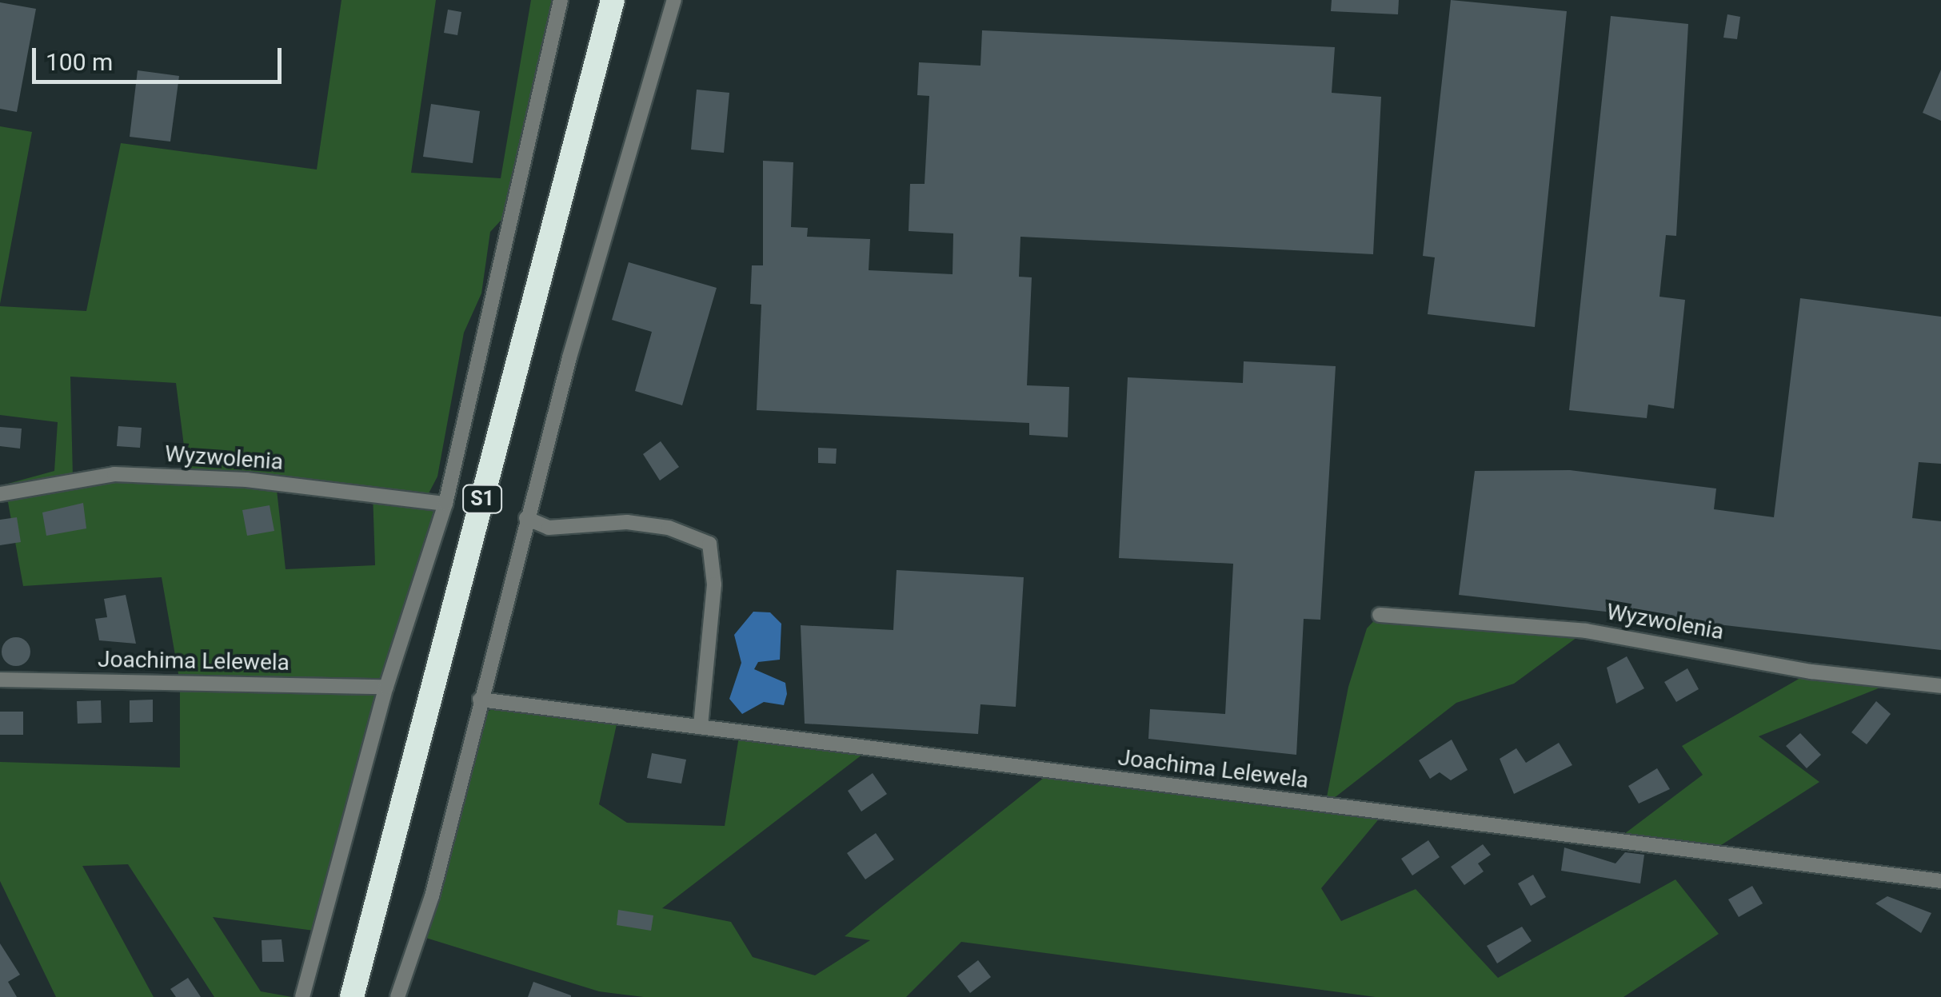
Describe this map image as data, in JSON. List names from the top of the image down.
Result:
{
  "streets": {
    "highway": ["S1"],
    "street": ["Wyzwolenia", "Joachima Lelewela"]
  },
  "scale_bar": "100 m"
}
